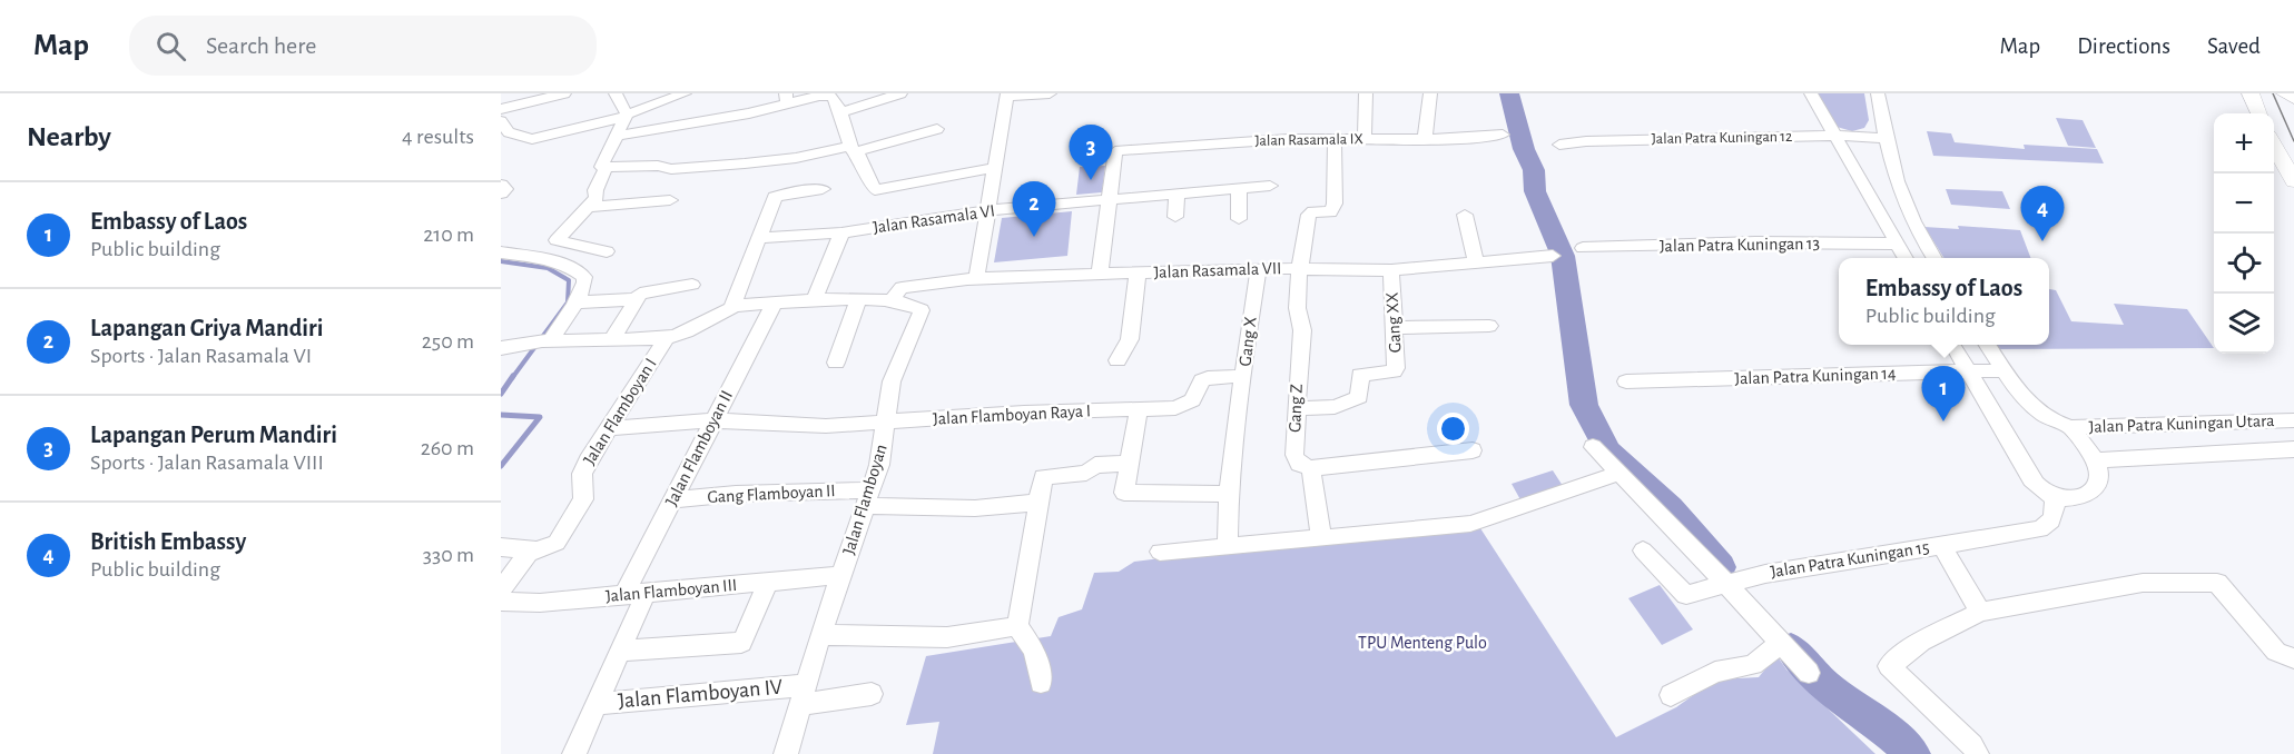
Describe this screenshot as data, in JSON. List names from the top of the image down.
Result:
{
  "streets": {
    "street": [
      "Jalan Patra Kuningan 12",
      "Jalan Rasamala IX",
      "Jalan Rasamala VI",
      "Jalan Patra Kuningan 13",
      "Jalan Rasamala VII",
      "Gang XX",
      "Gang X",
      "Jalan Patra Kuningan 14",
      "Gang Z",
      "Jalan Flamboyan I",
      "Jalan Flamboyan Raya I",
      "Jalan Patra Kuningan Utara",
      "Jalan Flamboyan II",
      "Gang Flamboyan II",
      "Jalan Flamboyan",
      "Jalan Patra Kuningan 15",
      "Jalan Flamboyan III",
      "Jalan Flamboyan IV"
    ]
  },
  "crossings": [
    ["Jalan Rasamala IX", "Jalan Rasamala VI"],
    ["Jalan Rasamala VII", "Gang XX"],
    ["Jalan Rasamala VII", "Gang X"],
    ["Jalan Rasamala VII", "Gang Z"],
    ["Jalan Rasamala VII", "Jalan Flamboyan"],
    ["Gang XX", "Gang Z"],
    ["Gang X", "Jalan Flamboyan Raya I"],
    ["Jalan Flamboyan I", "Jalan Flamboyan II"],
    ["Jalan Flamboyan I", "Jalan Flamboyan"],
    ["Jalan Flamboyan Raya I", "Jalan Flamboyan"],
    ["Jalan Patra Kuningan Utara", "Jalan Patra Kuningan 15"],
    ["Jalan Flamboyan II", "Gang Flamboyan II"],
    ["Jalan Flamboyan II", "Jalan Flamboyan III"],
    ["Jalan Flamboyan II", "Jalan Flamboyan IV"],
    ["Gang Flamboyan II", "Jalan Flamboyan"],
    ["Jalan Flamboyan", "Jalan Flamboyan III"],
    ["Jalan Flamboyan", "Jalan Flamboyan IV"]
  ],
  "parks": ["TPU Menteng Pulo"],
  "page": {
    "header": "Map",
    "search": "Search here",
    "nav": ["Map", "Directions", "Saved"],
    "heading": ["Nearby", "4 results"],
    "map_buttons": ["+", "−"],
    "pins": [
      "3",
      "2",
      "4",
      "1"
    ],
    "list": [
      {
        "mark": "1",
        "name": "Embassy of Laos",
        "note": "Public building",
        "value": "210 m"
      },
      {
        "mark": "2",
        "name": "Lapangan Griya Mandiri",
        "note": "Sports · Jalan Rasamala VI",
        "value": "250 m"
      },
      {
        "mark": "3",
        "name": "Lapangan Perum Mandiri",
        "note": "Sports · Jalan Rasamala VIII",
        "value": "260 m"
      },
      {
        "mark": "4",
        "name": "British Embassy",
        "note": "Public building",
        "value": "330 m"
      }
    ],
    "popup": ["Embassy of Laos", "Public building"]
  }
}
